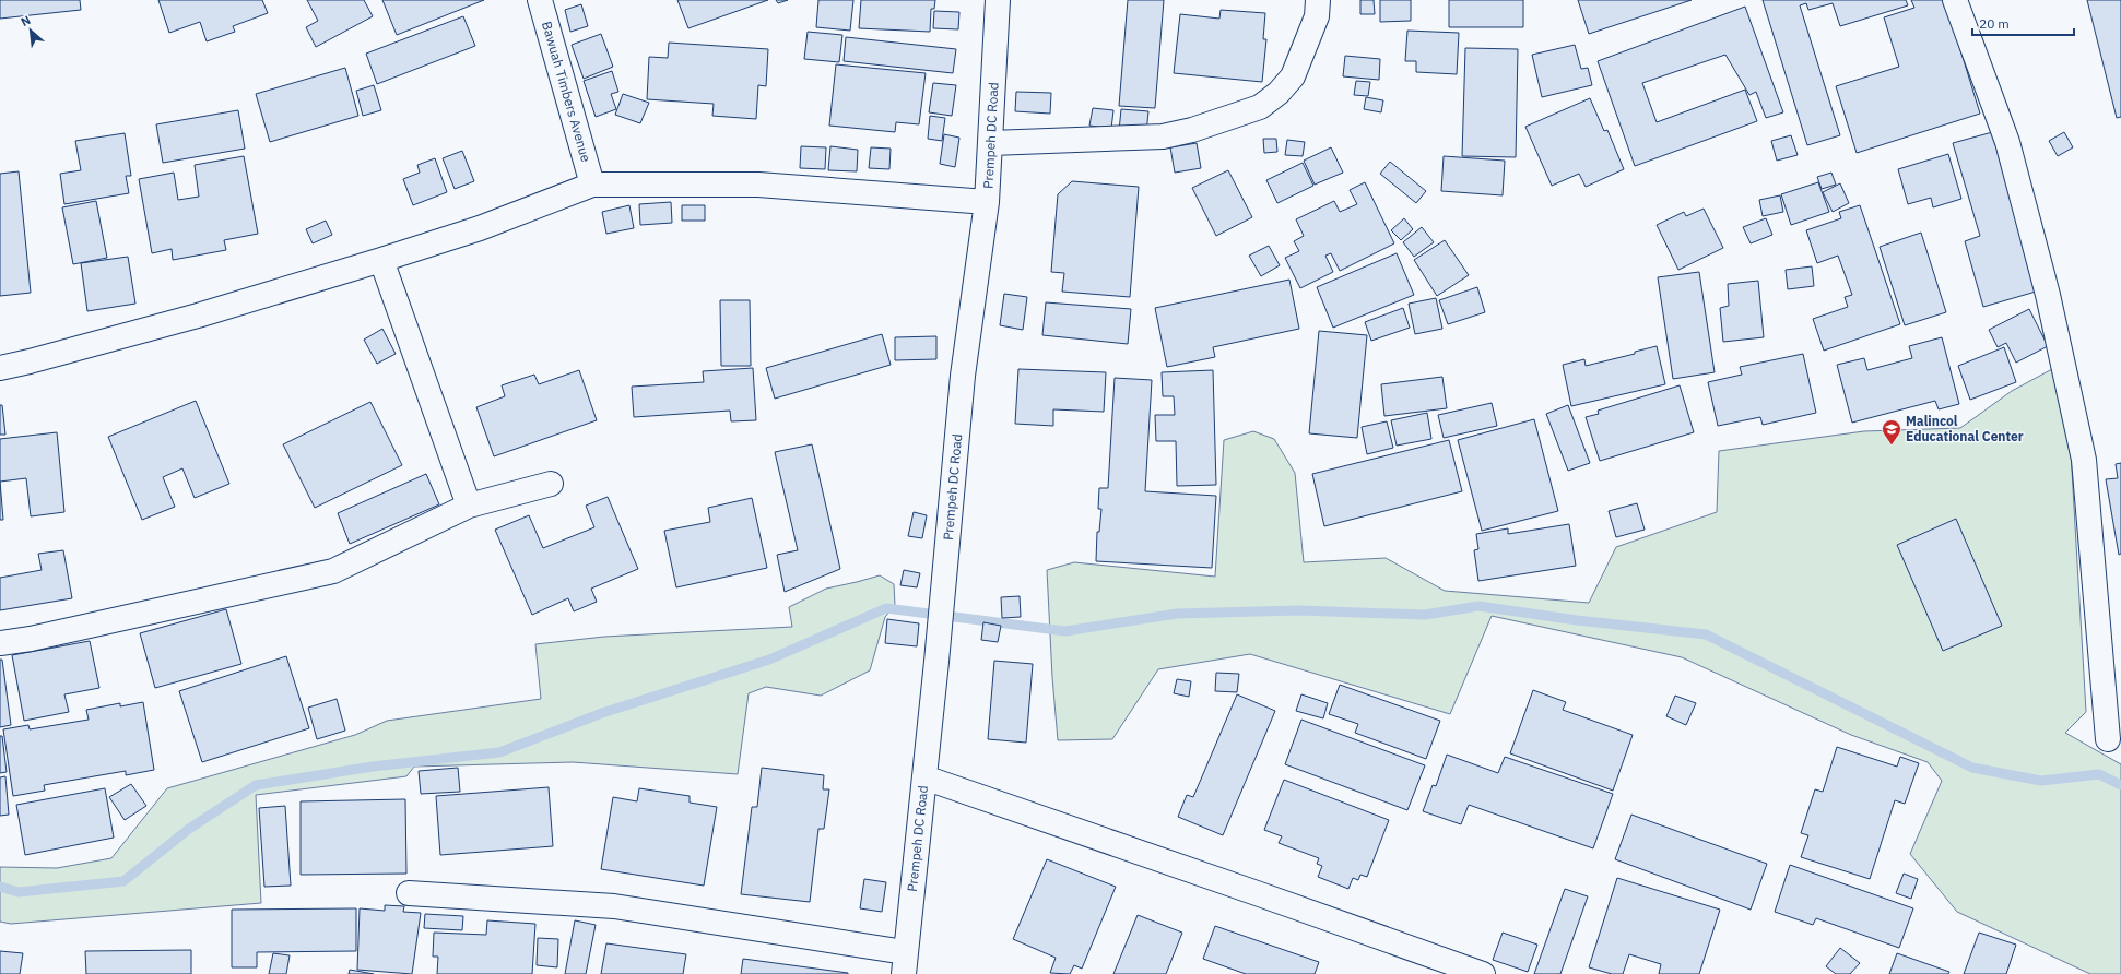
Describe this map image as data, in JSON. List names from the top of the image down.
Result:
{
  "streets": {
    "street": ["Bawuah Timbers Avenue", "Prempeh DC Road"]
  },
  "places": {
    "school or university": ["Malincol Educational Center"]
  },
  "scale_bar": "20 m",
  "north": "top left"
}
